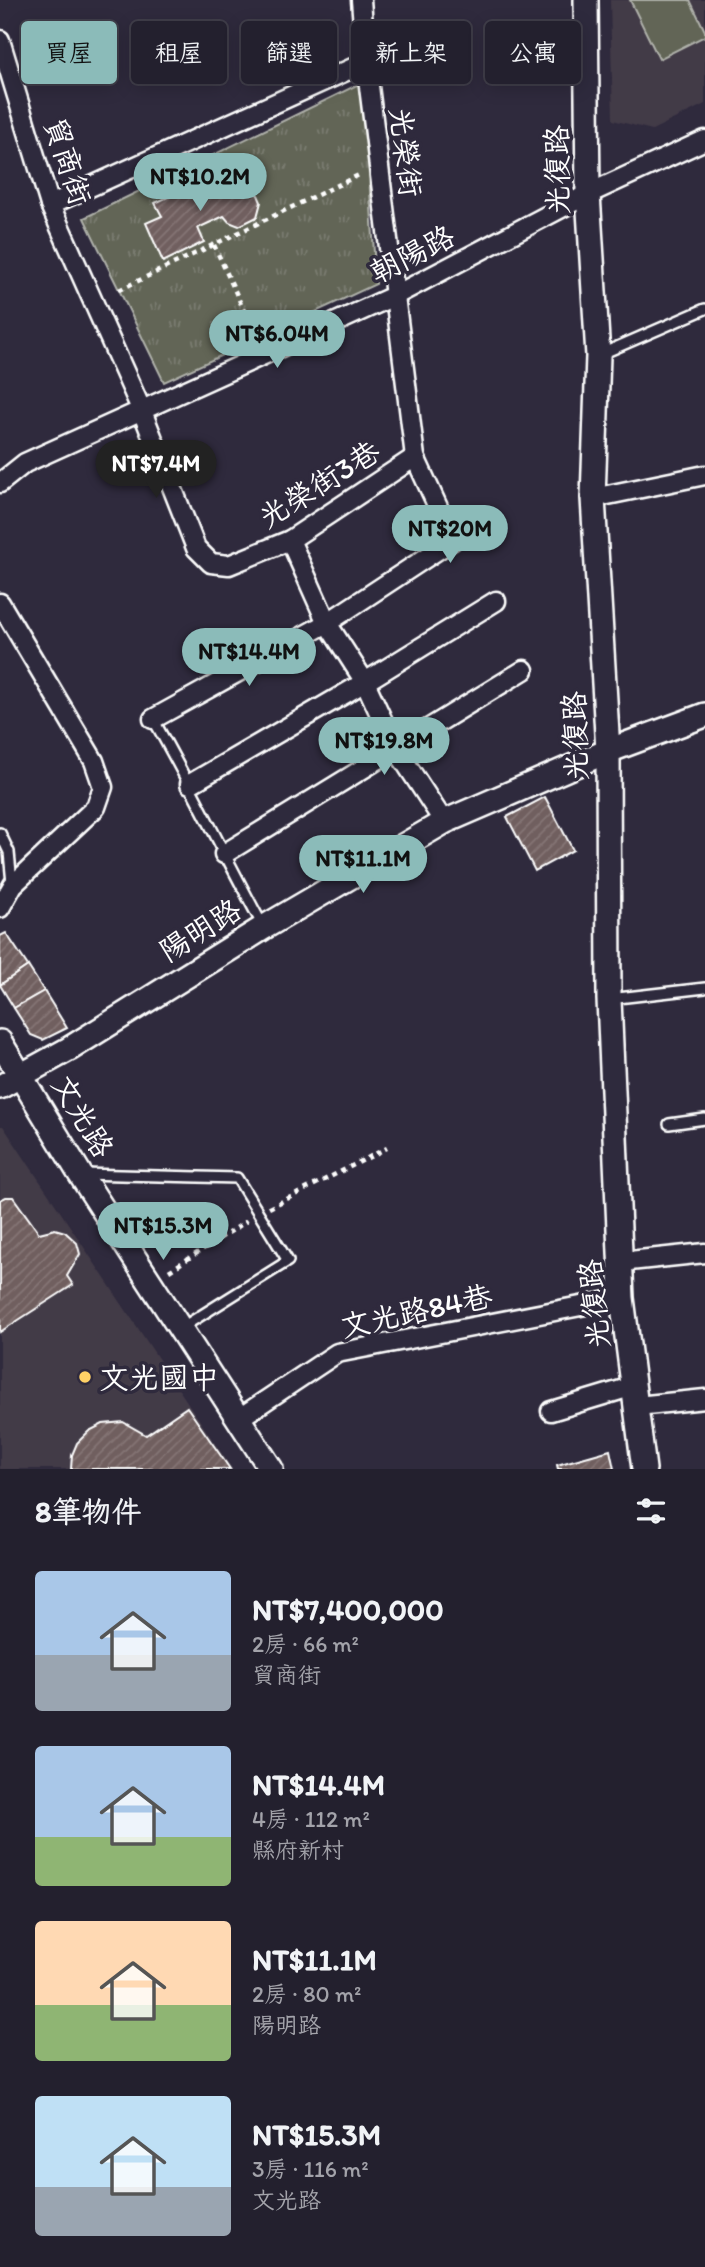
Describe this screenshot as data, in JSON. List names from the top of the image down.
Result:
{
  "streets": {
    "street": [
      "光榮街",
      "貿商街",
      "光復路",
      "朝陽路",
      "光榮街3巷",
      "陽明路",
      "文光路",
      "文光路84巷"
    ]
  },
  "crossings": [
    ["光榮街", "朝陽路"],
    ["光榮街", "光榮街3巷"],
    ["貿商街", "朝陽路"],
    ["貿商街", "光榮街3巷"],
    ["光復路", "朝陽路"],
    ["光復路", "陽明路"],
    ["光復路", "文光路84巷"],
    ["陽明路", "文光路"],
    ["文光路", "文光路84巷"]
  ],
  "places": ["文光國中"],
  "page": {
    "chip": [
      "買屋",
      "租屋",
      "篩選",
      "新上架",
      "公寓"
    ],
    "price": [
      "NT$10.2M",
      "NT$6.04M",
      "NT$7.4M",
      "NT$20M",
      "NT$14.4M",
      "NT$19.8M",
      "NT$11.1M",
      "NT$15.3M"
    ],
    "heading": "8筆物件",
    "list": [
      {
        "name": "NT$7,400,000",
        "note": "2房 · 66 m² · 貿商街"
      },
      {
        "name": "NT$14.4M",
        "note": "4房 · 112 m² · 縣府新村"
      },
      {
        "name": "NT$11.1M",
        "note": "2房 · 80 m² · 陽明路"
      },
      {
        "name": "NT$15.3M",
        "note": "3房 · 116 m² · 文光路"
      }
    ]
  }
}
